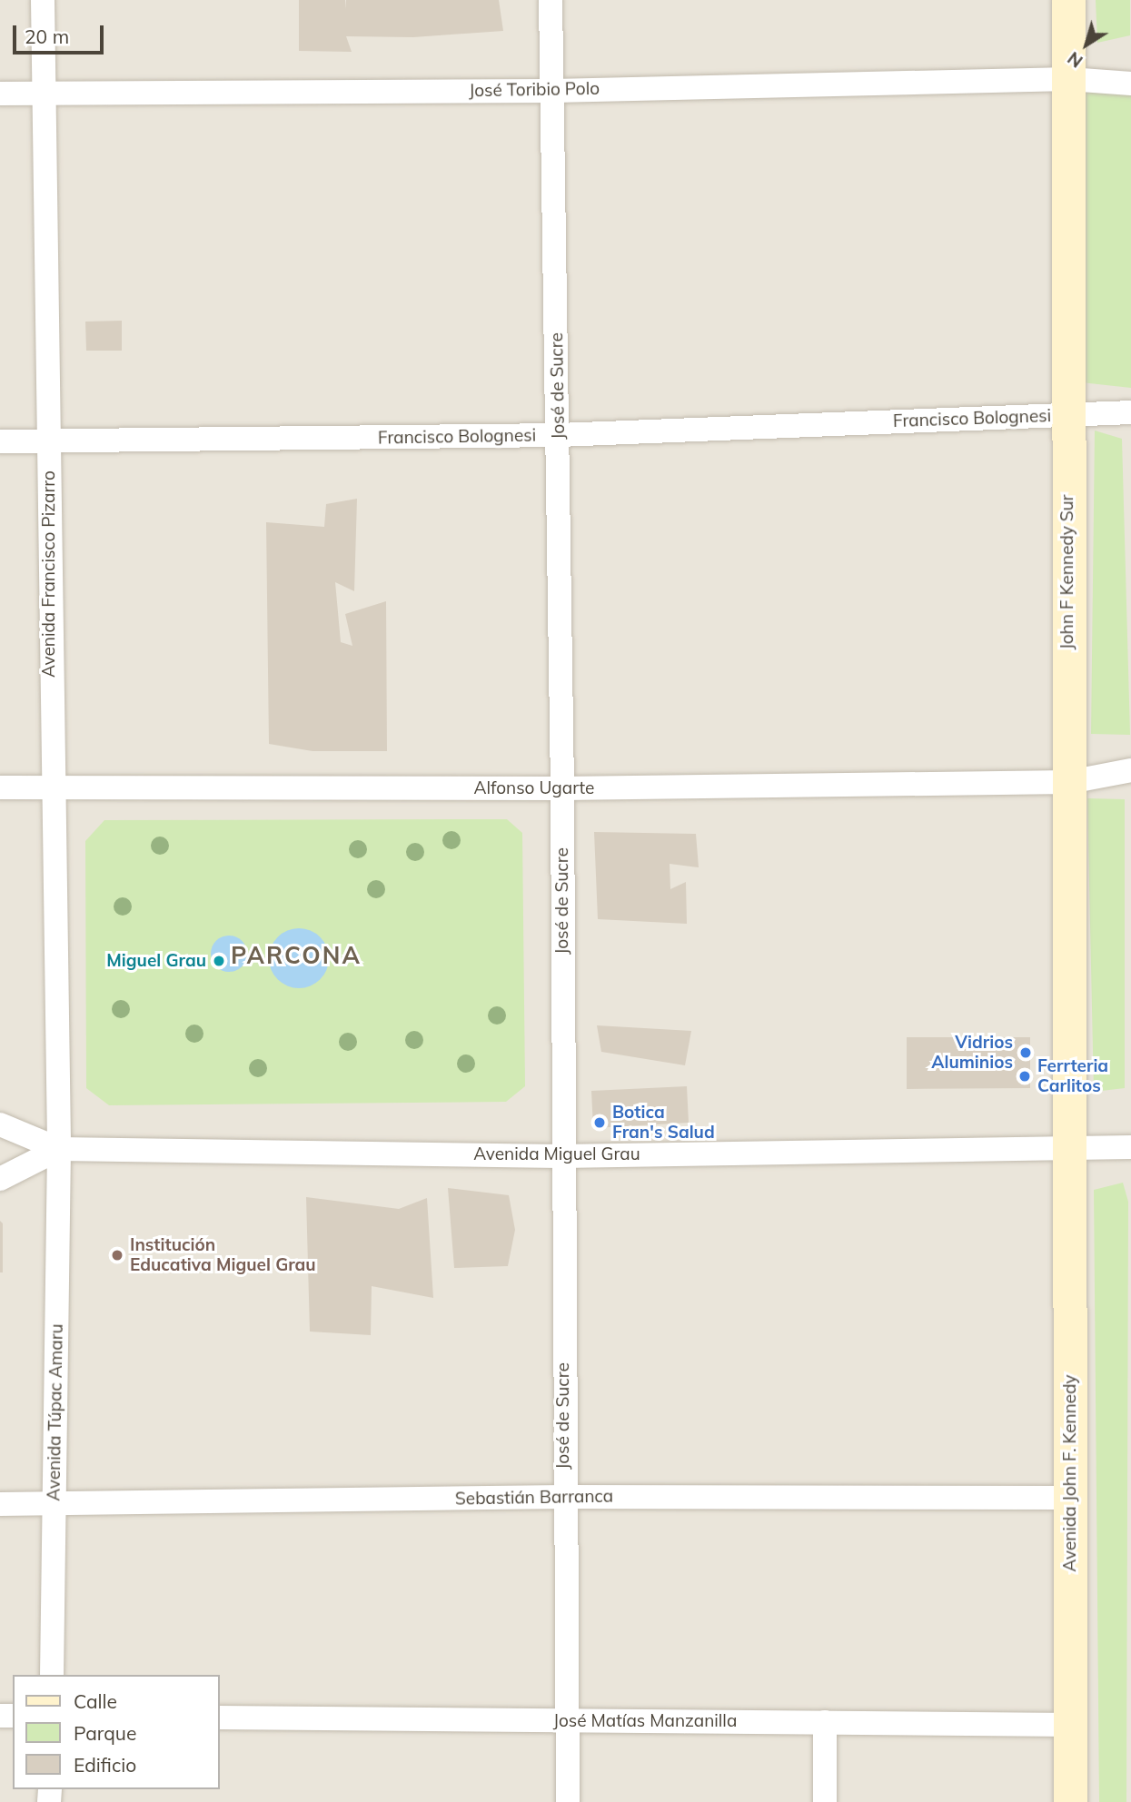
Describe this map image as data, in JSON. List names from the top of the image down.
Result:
{
  "streets": {
    "street": [
      "José Toribio Polo",
      "José de Sucre",
      "Francisco Bolognesi",
      "John F Kennedy Sur",
      "Avenida Francisco Pizarro",
      "Alfonso Ugarte",
      "Avenida Miguel Grau",
      "Avenida Túpac Amaru",
      "Avenida John F. Kennedy",
      "Sebastián Barranca",
      "José Matías Manzanilla"
    ]
  },
  "crossings": [
    ["José Toribio Polo", "José de Sucre"],
    ["José Toribio Polo", "John F Kennedy Sur"],
    ["José Toribio Polo", "Avenida Francisco Pizarro"],
    ["José de Sucre", "Francisco Bolognesi"],
    ["José de Sucre", "Alfonso Ugarte"],
    ["José de Sucre", "Avenida Miguel Grau"],
    ["José de Sucre", "Sebastián Barranca"],
    ["José de Sucre", "José Matías Manzanilla"],
    ["Francisco Bolognesi", "John F Kennedy Sur"],
    ["Francisco Bolognesi", "Avenida Francisco Pizarro"],
    ["John F Kennedy Sur", "Alfonso Ugarte"],
    ["John F Kennedy Sur", "Avenida Miguel Grau"],
    ["John F Kennedy Sur", "Avenida John F. Kennedy"],
    ["Avenida Francisco Pizarro", "Alfonso Ugarte"],
    ["Avenida Francisco Pizarro", "Avenida Miguel Grau"],
    ["Avenida Francisco Pizarro", "Avenida Túpac Amaru"],
    ["Avenida Miguel Grau", "Avenida Túpac Amaru"],
    ["Avenida Miguel Grau", "Avenida John F. Kennedy"],
    ["Avenida Túpac Amaru", "Sebastián Barranca"],
    ["Avenida John F. Kennedy", "Sebastián Barranca"],
    ["Avenida John F. Kennedy", "José Matías Manzanilla"]
  ],
  "districts": ["PARCONA"],
  "places": [
    "Miguel Grau",
    "Vidrios Aluminios",
    "Ferrteria Carlitos",
    "Botica Fran's Salud",
    "Institución Educativa Miguel Grau"
  ],
  "legend": ["Calle", "Parque", "Edificio"],
  "scale_bar": "20 m",
  "north": "bottom left"
}
